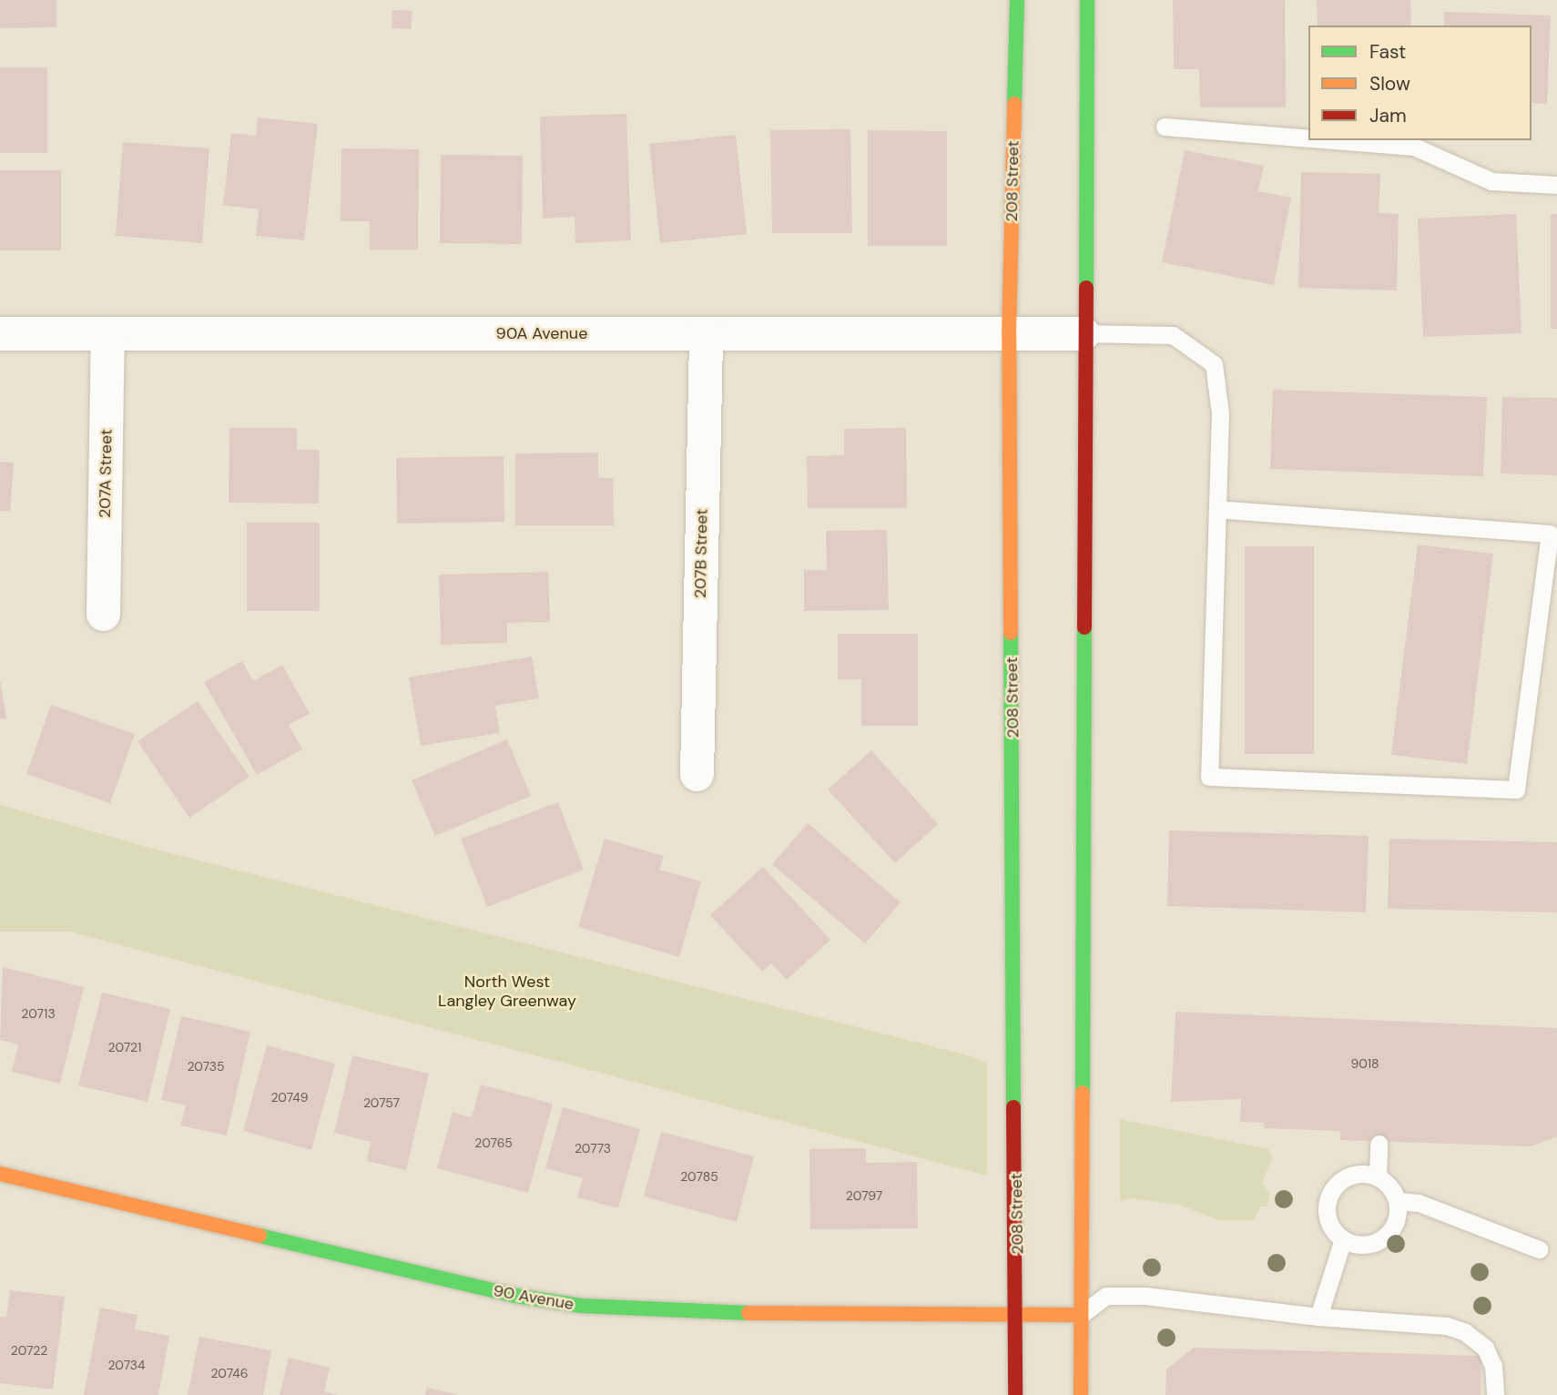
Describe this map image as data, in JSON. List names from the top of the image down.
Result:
{
  "streets": {
    "main road": ["208 Street", "90 Avenue"],
    "street": ["90A Avenue", "207A Street", "207B Street"]
  },
  "crossings": [
    ["208 Street", "90A Avenue"],
    ["208 Street", "90 Avenue"],
    ["90A Avenue", "207A Street"],
    ["90A Avenue", "207B Street"]
  ],
  "parks": ["North West Langley Greenway"],
  "house_numbers": [
    "20713",
    "20721",
    "9018",
    "20735",
    "20749",
    "20757",
    "20765",
    "20773",
    "20785",
    "20797",
    "20722",
    "20734",
    "20746"
  ],
  "legend": ["Fast", "Slow", "Jam"]
}
